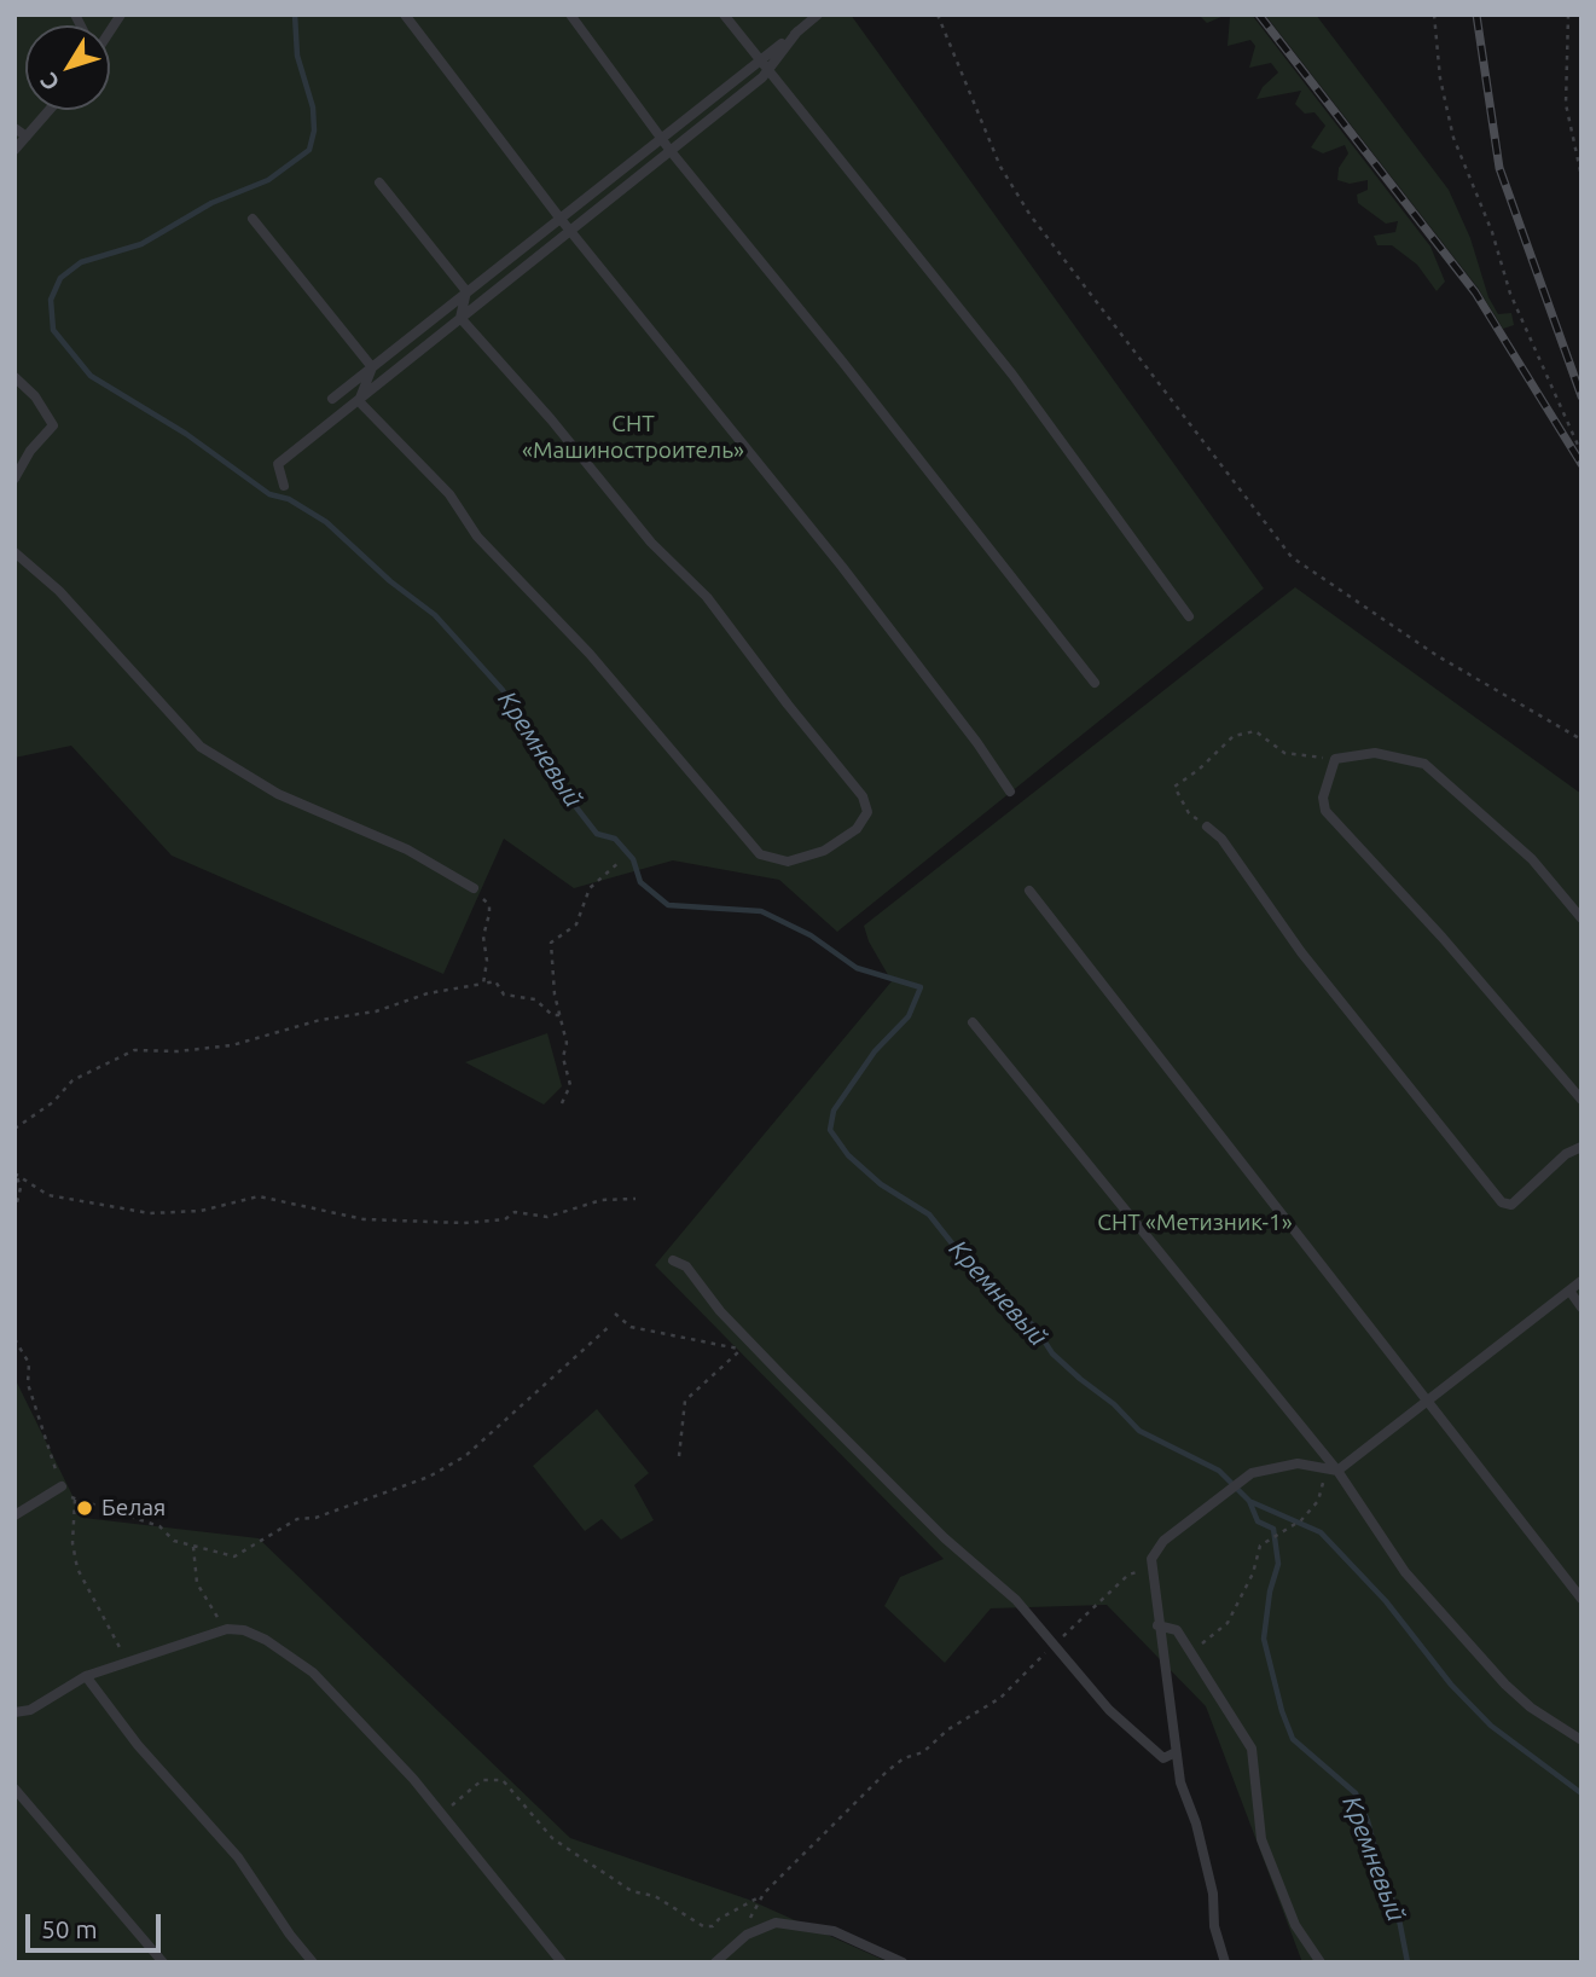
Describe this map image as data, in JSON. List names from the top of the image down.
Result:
{
  "water": ["Кремневый"],
  "parks": ["СНТ «Машиностроитель»", "СНТ «Метизник-1»"],
  "places": ["Белая"],
  "scale_bar": "50 m",
  "north": "bottom left"
}
